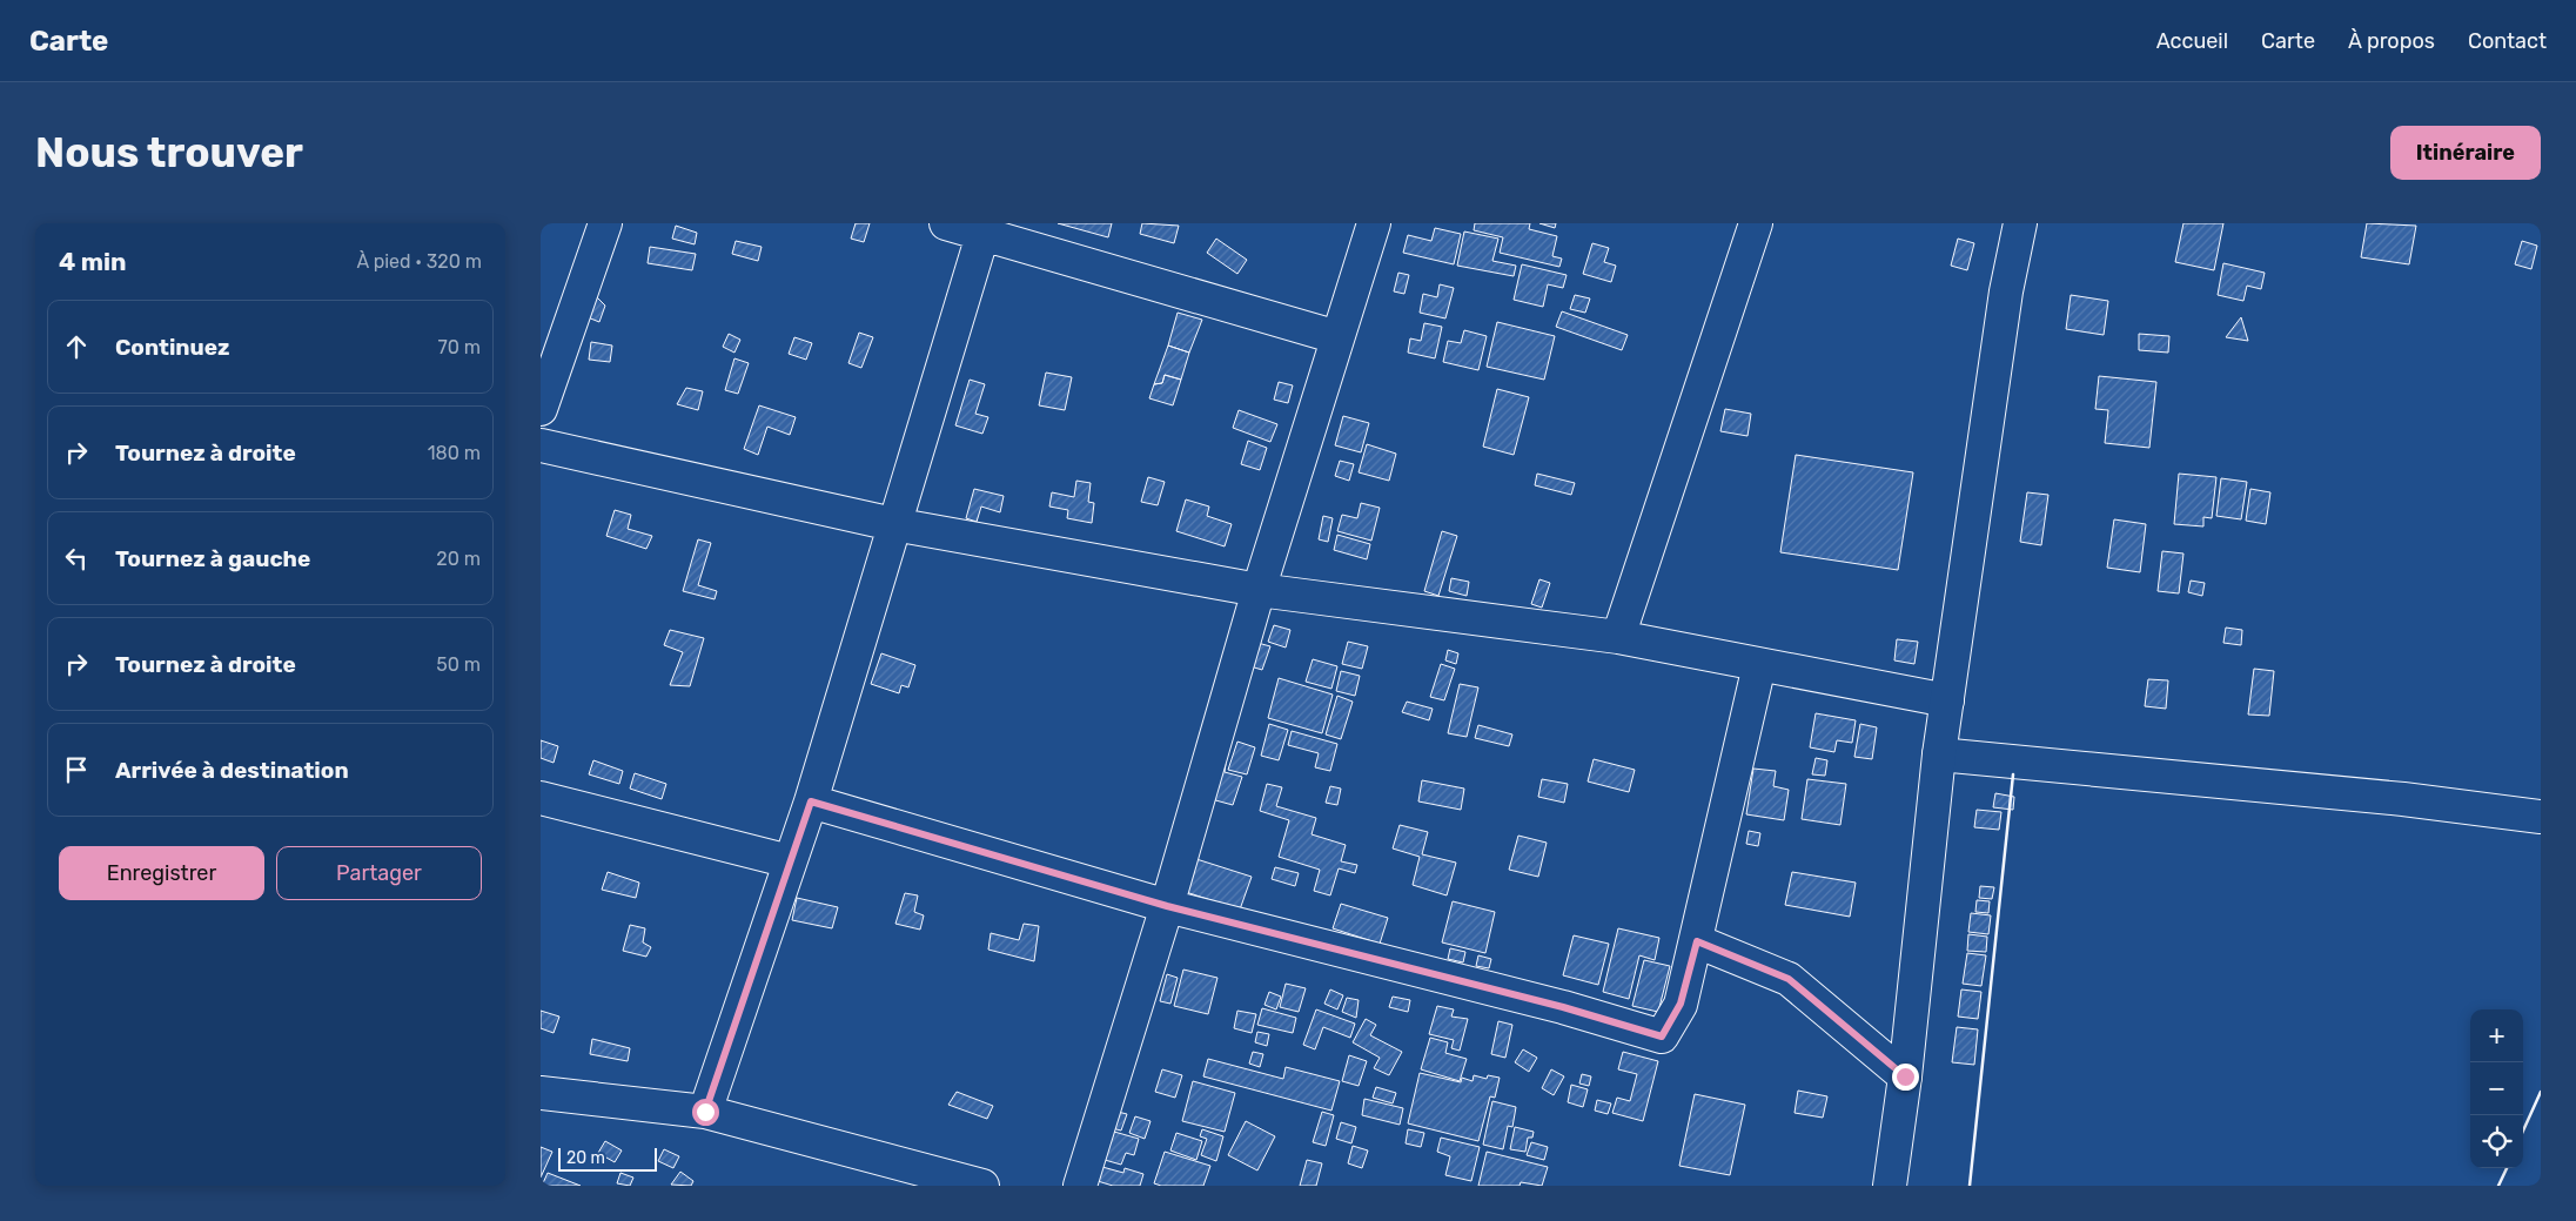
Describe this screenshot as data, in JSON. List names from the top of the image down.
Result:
{
  "scale_bar": "20 m",
  "page": {
    "header": "Carte",
    "nav": [
      "Accueil",
      "Carte",
      "À propos",
      "Contact"
    ],
    "buttons": [
      "Itinéraire",
      ["Enregistrer", "Partager"]
    ],
    "title": "Nous trouver",
    "heading": ["4 min", "À pied · 320 m"],
    "list": [
      ["Continuez", "70 m"],
      ["Tournez à droite", "180 m"],
      ["Tournez à gauche", "20 m"],
      ["Tournez à droite", "50 m"],
      "Arrivée à destination"
    ],
    "map_buttons": ["+", "−"],
    "scale": "20 m"
  }
}
